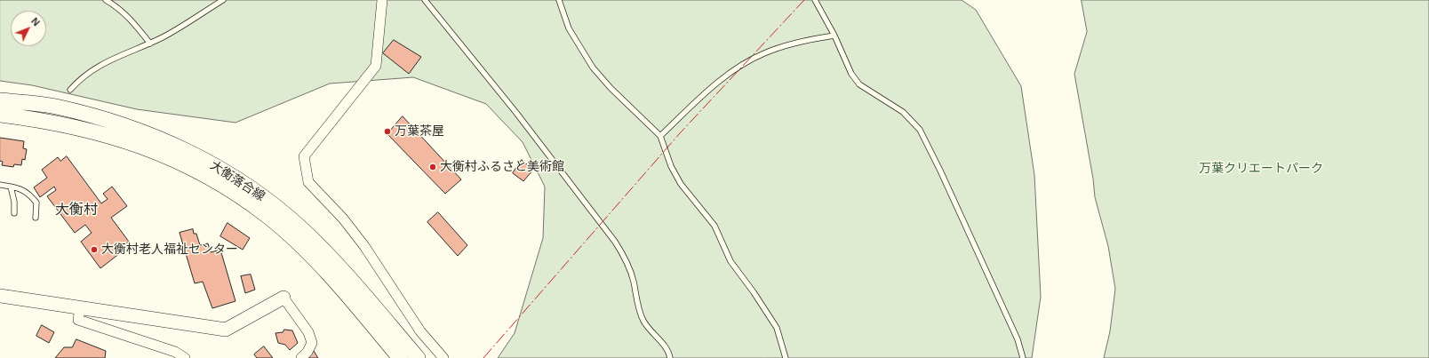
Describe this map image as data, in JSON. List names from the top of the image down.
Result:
{
  "streets": {
    "main road": ["大衡落合線"]
  },
  "districts": ["大衡村"],
  "parks": ["万葉クリエートパーク"],
  "places": ["万葉茶屋", "大衡村ふるさと美術館", "大衡村老人福祉センター"],
  "north": "top right"
}
